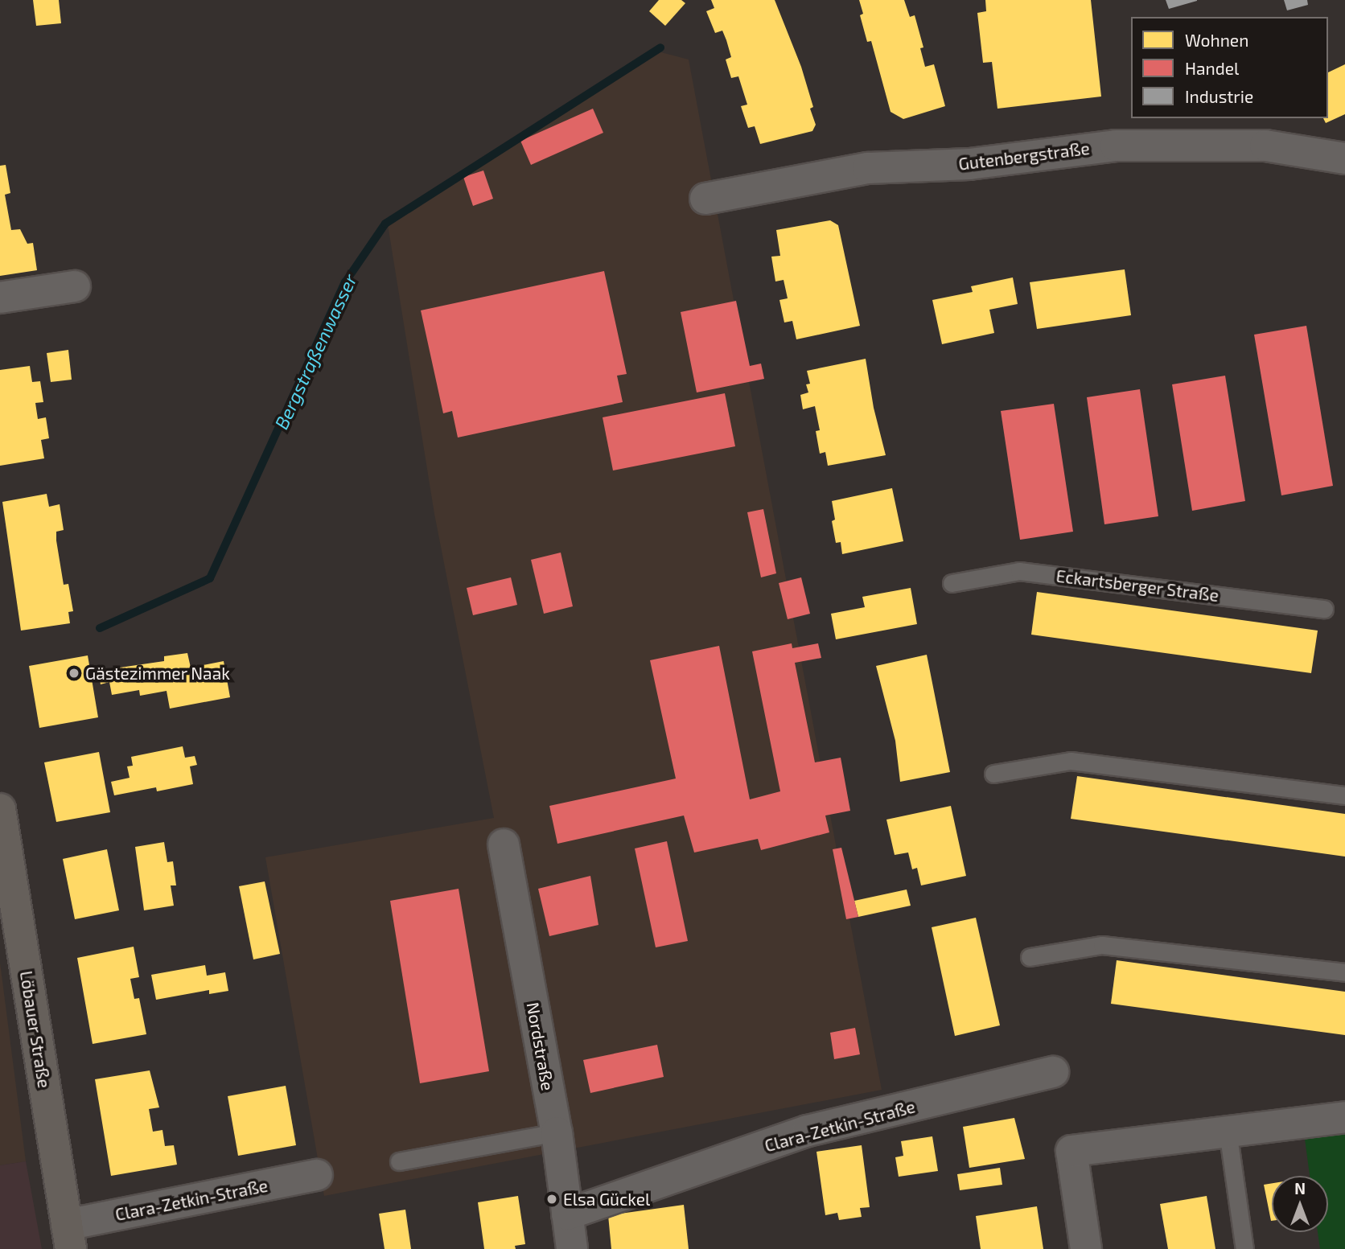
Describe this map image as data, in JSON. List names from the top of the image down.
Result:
{
  "streets": {
    "main road": ["Löbauer Straße"],
    "street": ["Gutenbergstraße", "Nordstraße", "Clara-Zetkin-Straße"],
    "lane": ["Eckartsberger Straße"]
  },
  "crossings": [
    ["Löbauer Straße", "Clara-Zetkin-Straße"],
    ["Nordstraße", "Clara-Zetkin-Straße"]
  ],
  "water": ["Bergstraßenwasser"],
  "places": ["Gästezimmer Naak", "Elsa Gückel"],
  "legend": ["Wohnen", "Handel", "Industrie"],
  "north": "top"
}
